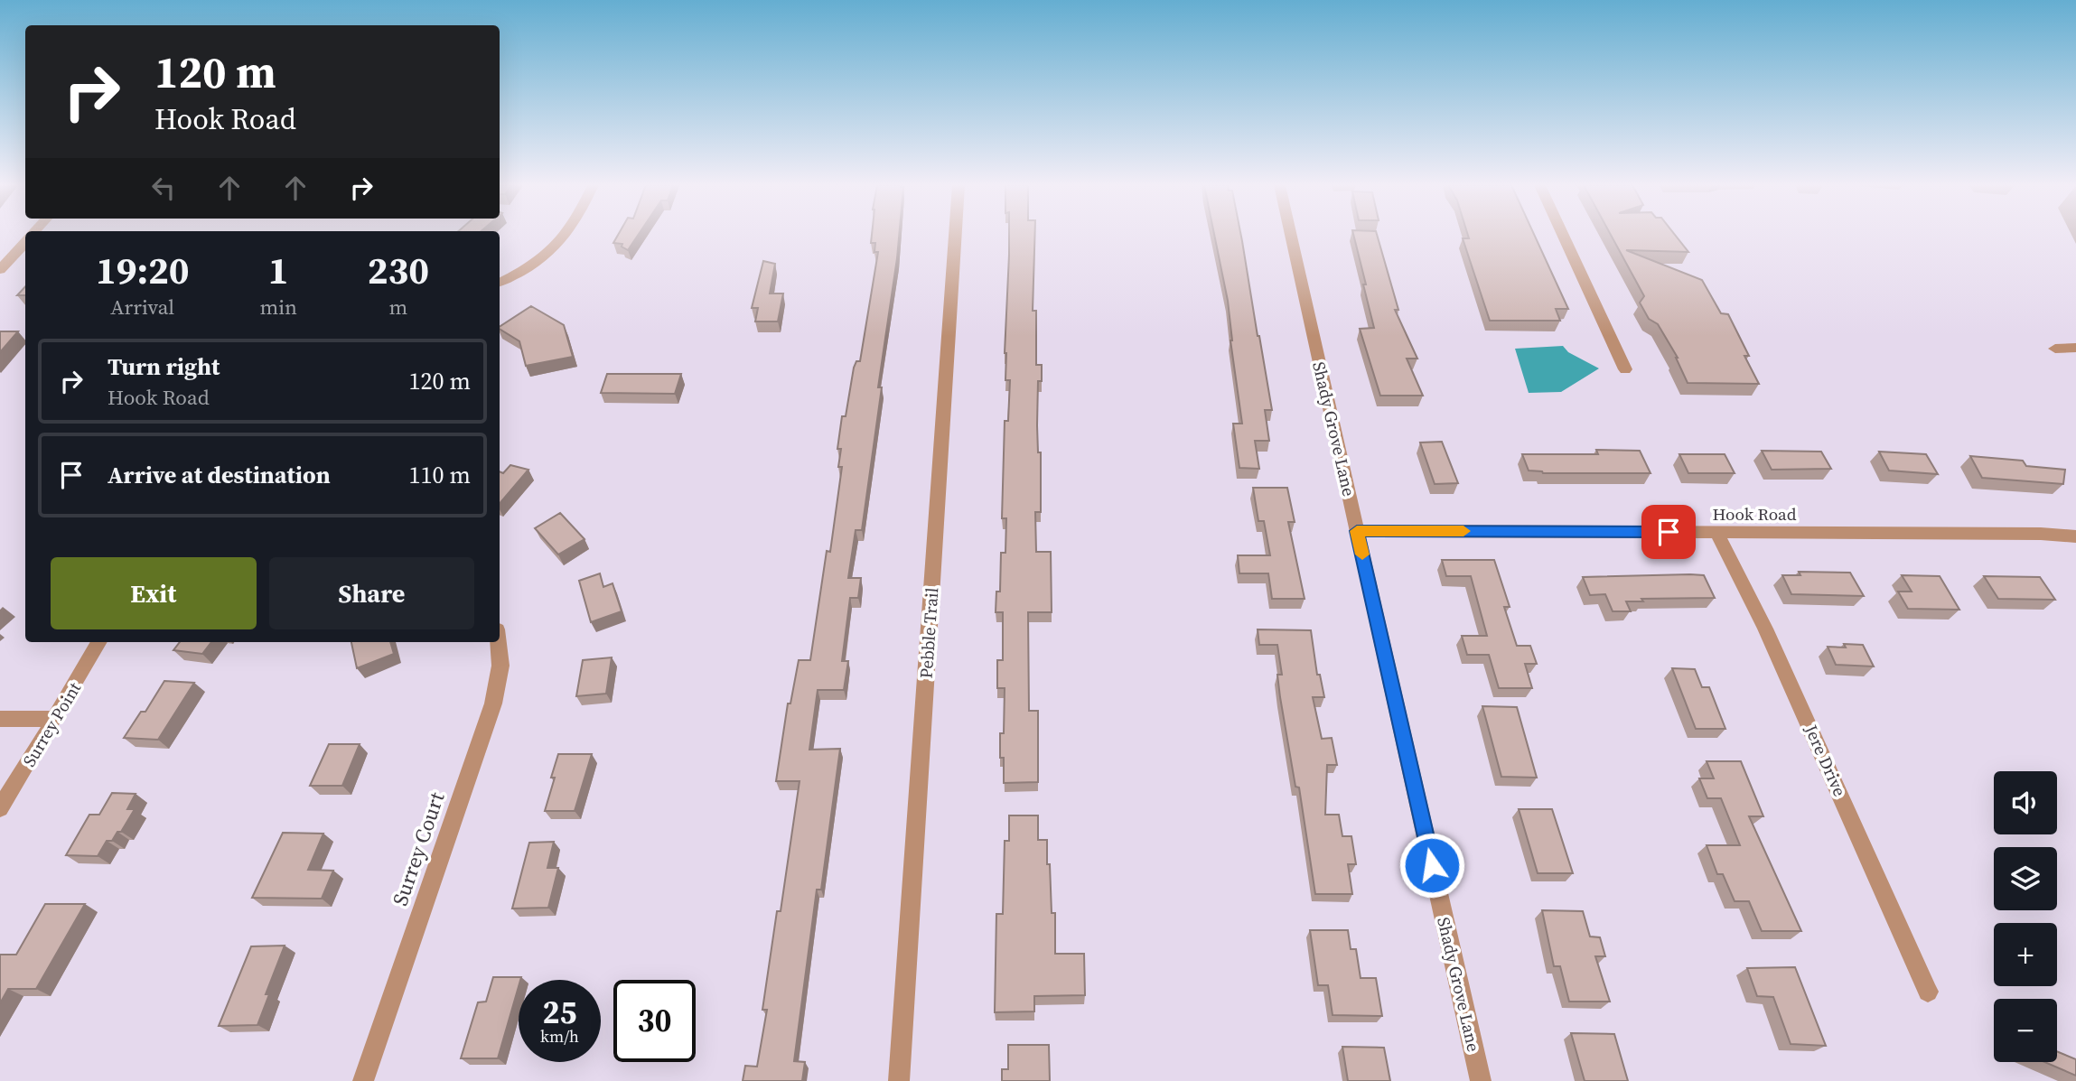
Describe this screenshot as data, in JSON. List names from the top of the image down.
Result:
{
  "streets": {
    "street": [
      "Shady Grove Lane",
      "Hook Road",
      "Pebble Trail",
      "Surrey Point",
      "Jere Drive",
      "Surrey Court"
    ]
  },
  "crossings": [
    ["Shady Grove Lane", "Hook Road"],
    ["Hook Road", "Jere Drive"]
  ],
  "page": {
    "turn": ["120 m", "Hook Road"],
    "eta": [
      "19:20",
      "Arrival",
      "1",
      "min",
      "230",
      "m"
    ],
    "list": [
      {
        "name": "Turn right",
        "note": "Hook Road",
        "value": "120 m"
      },
      {
        "name": "Arrive at destination",
        "value": "110 m"
      }
    ],
    "buttons": ["Exit", "Share"],
    "map_buttons": ["+", "−"],
    "speed": "25 km/h",
    "limit": "30"
  }
}
